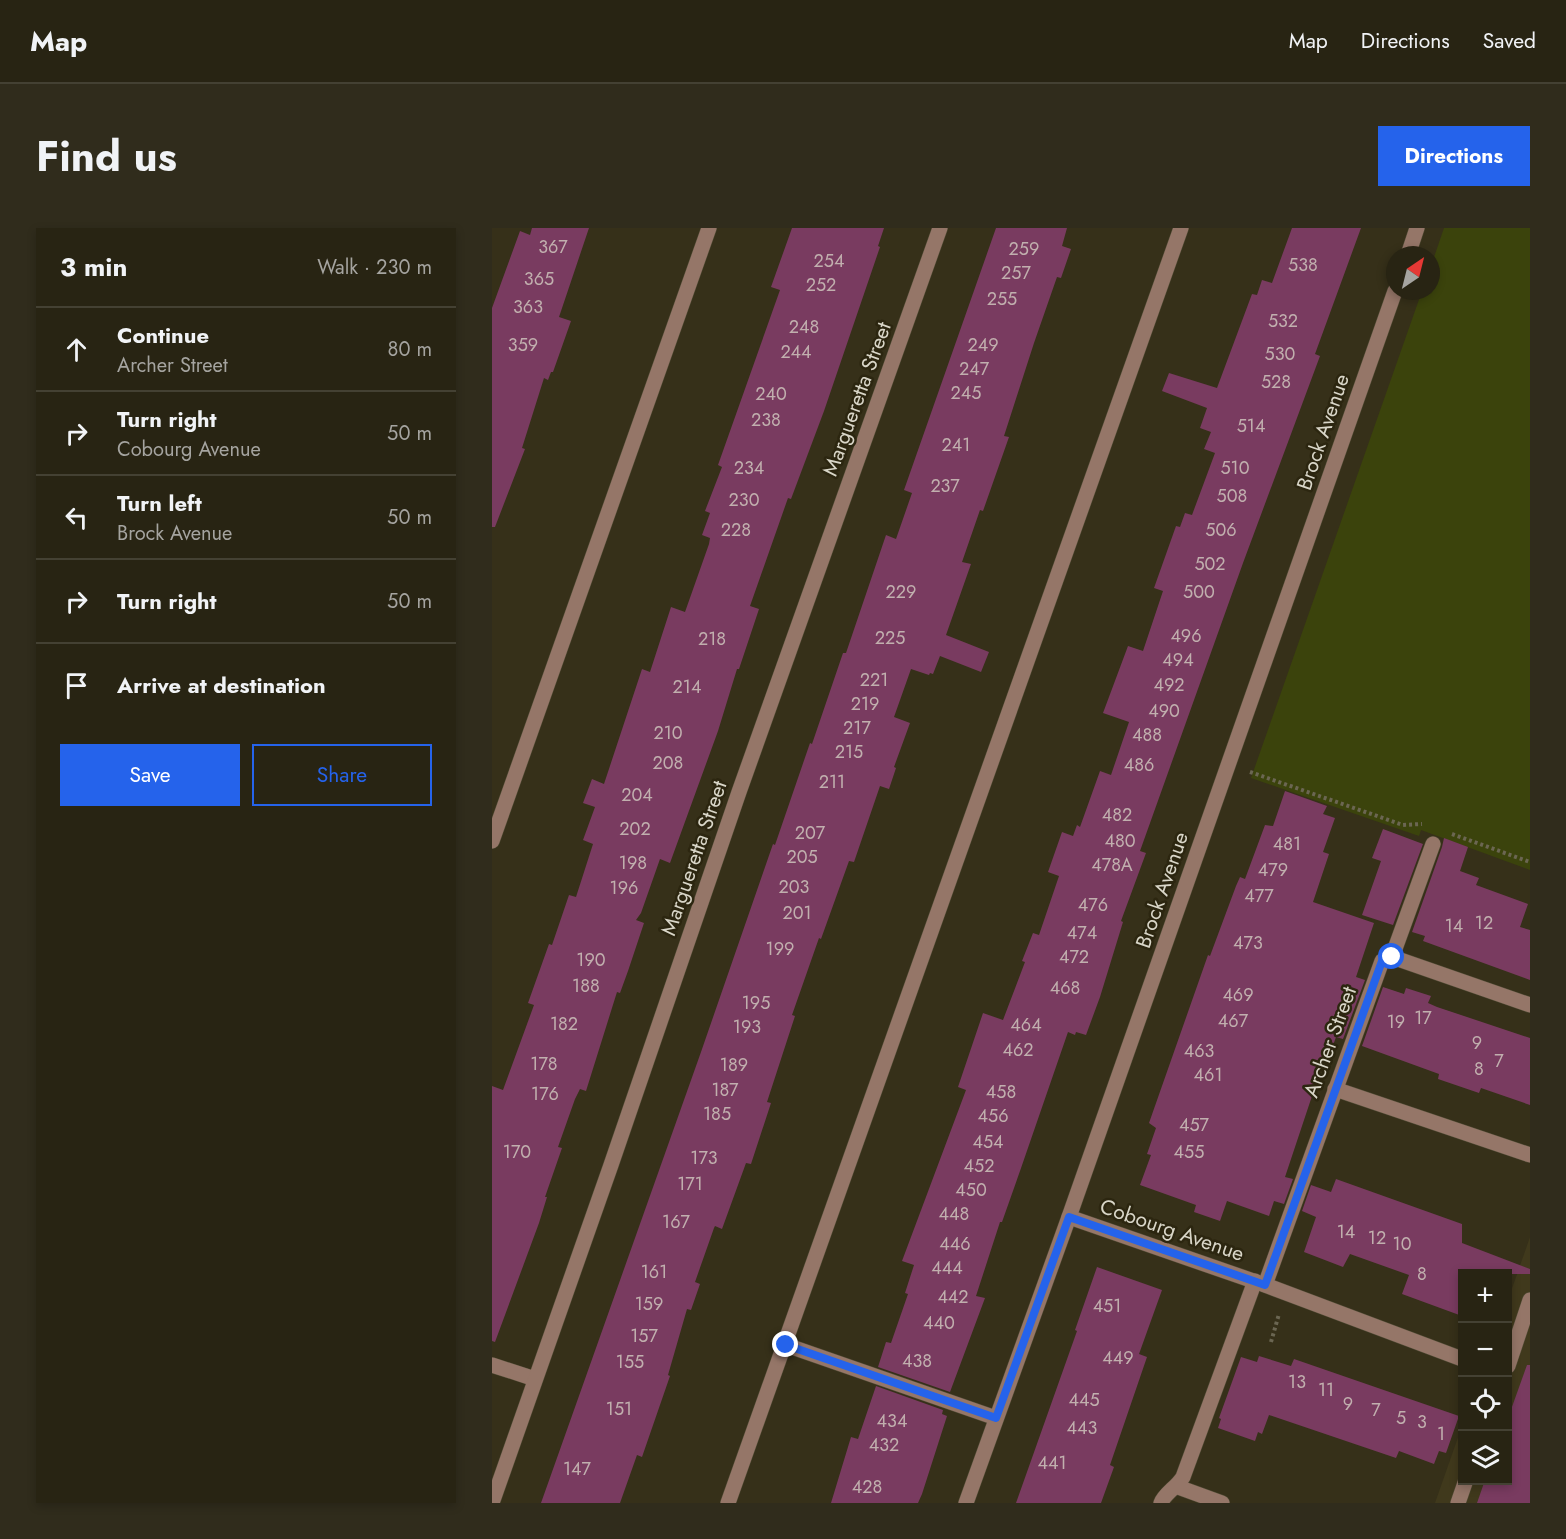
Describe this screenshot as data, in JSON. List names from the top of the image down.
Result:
{
  "streets": {
    "street": [
      "Margueretta Street",
      "Brock Avenue",
      "Archer Street",
      "Cobourg Avenue"
    ]
  },
  "crossings": [
    ["Brock Avenue", "Cobourg Avenue"],
    ["Archer Street", "Cobourg Avenue"]
  ],
  "house_numbers": [
    "367",
    "259",
    "254",
    "538",
    "257",
    "365",
    "252",
    "255",
    "363",
    "532",
    "248",
    "359",
    "249",
    "244",
    "530",
    "247",
    "528",
    "245",
    "240",
    "238",
    "514",
    "241",
    "234",
    "510",
    "237",
    "508",
    "230",
    "228",
    "506",
    "502",
    "229",
    "500",
    "496",
    "225",
    "218",
    "494",
    "221",
    "492",
    "214",
    "219",
    "490",
    "217",
    "210",
    "488",
    "215",
    "208",
    "486",
    "211",
    "204",
    "482",
    "202",
    "207",
    "480",
    "481",
    "205",
    "198",
    "478A",
    "479",
    "203",
    "196",
    "477",
    "476",
    "201",
    "12",
    "14",
    "474",
    "473",
    "199",
    "472",
    "190",
    "188",
    "468",
    "469",
    "195",
    "17",
    "467",
    "19",
    "182",
    "464",
    "193",
    "9",
    "462",
    "463",
    "7",
    "178",
    "189",
    "8",
    "461",
    "187",
    "458",
    "176",
    "185",
    "456",
    "457",
    "454",
    "170",
    "455",
    "173",
    "452",
    "171",
    "450",
    "448",
    "167",
    "14",
    "12",
    "446",
    "10",
    "444",
    "161",
    "8",
    "442",
    "159",
    "451",
    "440",
    "157",
    "449",
    "438",
    "155",
    "13",
    "11",
    "445",
    "9",
    "151",
    "7",
    "5",
    "434",
    "3",
    "443",
    "1",
    "432",
    "441",
    "147",
    "428"
  ],
  "north": "top right",
  "page": {
    "header": "Map",
    "nav": ["Map", "Directions", "Saved"],
    "title": "Find us",
    "buttons": [
      "Directions",
      ["Save", "Share"]
    ],
    "heading": ["3 min", "Walk · 230 m"],
    "list": [
      ["Continue", "Archer Street", "80 m"],
      ["Turn right", "Cobourg Avenue", "50 m"],
      ["Turn left", "Brock Avenue", "50 m"],
      ["Turn right", "50 m"],
      "Arrive at destination"
    ],
    "map_buttons": ["+", "−"]
  }
}
